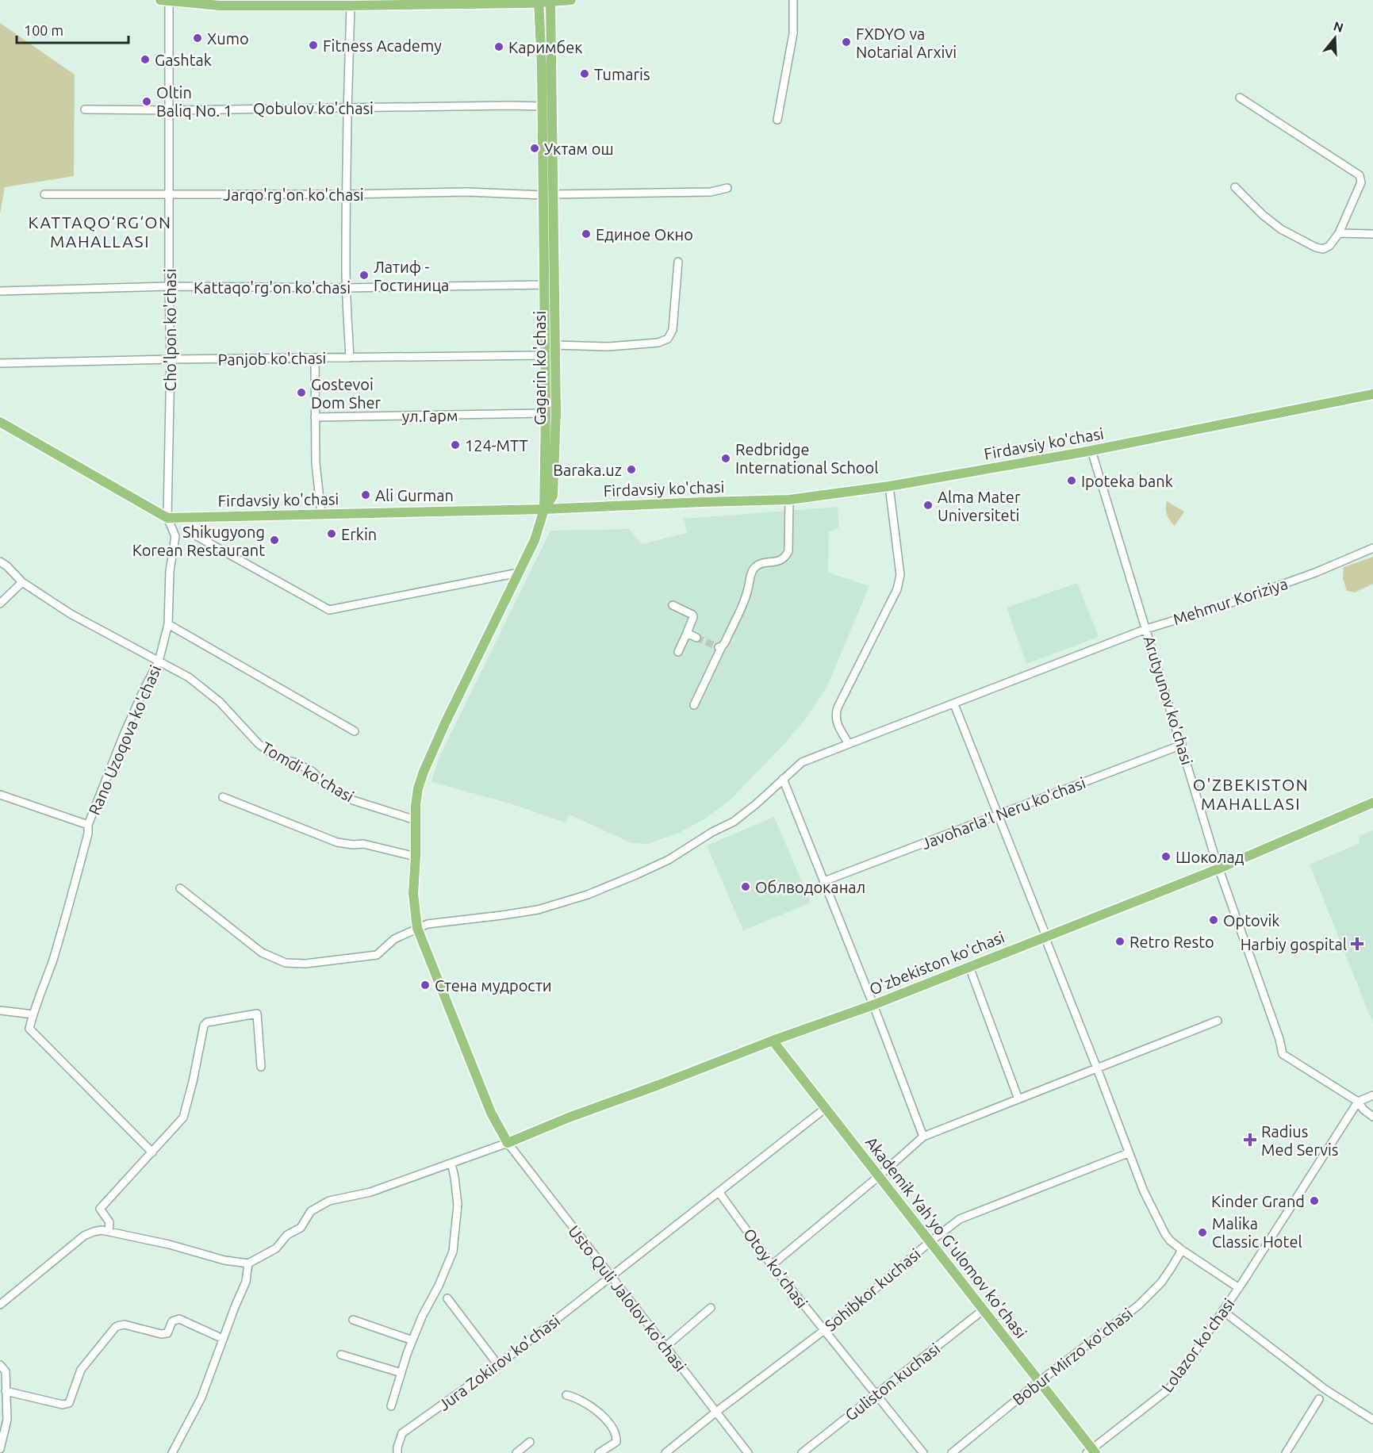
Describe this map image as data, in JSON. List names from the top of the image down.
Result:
{
  "streets": {
    "main road": [
      "Gagarin ko'chasi",
      "Firdavsiy ko'chasi",
      "O'zbekiston ko'chasi",
      "Akademik Yah'yo G'ulomov ko'chasi"
    ],
    "street": [
      "Qobulov ko'chasi",
      "Jarqo'rg'on ko'chasi",
      "Kattaqo'rg'on ko'chasi",
      "Cho'lpon ko'chasi",
      "Panjob ko'chasi",
      "ул.Гарм",
      "Mehmur Koriziya",
      "Arutyunov ko'chasi",
      "Rano Uzoqova ko'chasi",
      "Tomdi ko'chasi",
      "Javoharla'l Neru ko'chasi",
      "Otoy ko'chasi",
      "Sohibkor kuchasi",
      "Usto Quli Jalolov ko'chasi",
      "Lolazor ko'chasi",
      "Bobur Mirzo ko'chasi",
      "Jura Zokirov ko'chasi",
      "Guliston kuchasi"
    ]
  },
  "crossings": [
    ["Qobulov ko'chasi", "Cho'lpon ko'chasi"],
    ["Qobulov ko'chasi", "Gagarin ko'chasi"],
    ["Jarqo'rg'on ko'chasi", "Cho'lpon ko'chasi"],
    ["Jarqo'rg'on ko'chasi", "Gagarin ko'chasi"],
    ["Kattaqo'rg'on ko'chasi", "Cho'lpon ko'chasi"],
    ["Kattaqo'rg'on ko'chasi", "Gagarin ko'chasi"],
    ["Cho'lpon ko'chasi", "Panjob ko'chasi"],
    ["Cho'lpon ko'chasi", "Firdavsiy ko'chasi"],
    ["Cho'lpon ko'chasi", "Rano Uzoqova ko'chasi"],
    ["Panjob ko'chasi", "Gagarin ko'chasi"],
    ["Gagarin ko'chasi", "ул.Гарм"],
    ["Gagarin ko'chasi", "Firdavsiy ko'chasi"],
    ["Firdavsiy ko'chasi", "Arutyunov ko'chasi"],
    ["Firdavsiy ko'chasi", "Rano Uzoqova ko'chasi"],
    ["Mehmur Koriziya", "Arutyunov ko'chasi"],
    ["Arutyunov ko'chasi", "Javoharla'l Neru ko'chasi"],
    ["Arutyunov ko'chasi", "O'zbekiston ko'chasi"],
    ["Rano Uzoqova ko'chasi", "Tomdi ko'chasi"],
    ["O'zbekiston ko'chasi", "Akademik Yah'yo G'ulomov ko'chasi"],
    ["O'zbekiston ko'chasi", "Usto Quli Jalolov ko'chasi"],
    ["Akademik Yah'yo G'ulomov ko'chasi", "Sohibkor kuchasi"],
    ["Akademik Yah'yo G'ulomov ko'chasi", "Lolazor ko'chasi"],
    ["Akademik Yah'yo G'ulomov ko'chasi", "Bobur Mirzo ko'chasi"],
    ["Akademik Yah'yo G'ulomov ko'chasi", "Jura Zokirov ko'chasi"],
    ["Akademik Yah'yo G'ulomov ko'chasi", "Guliston kuchasi"],
    ["Otoy ko'chasi", "Sohibkor kuchasi"],
    ["Otoy ko'chasi", "Jura Zokirov ko'chasi"],
    ["Otoy ko'chasi", "Guliston kuchasi"],
    ["Sohibkor kuchasi", "Usto Quli Jalolov ko'chasi"],
    ["Usto Quli Jalolov ko'chasi", "Jura Zokirov ko'chasi"]
  ],
  "districts": ["KATTAQO‘RG‘ON MAHALLASI", "O'ZBEKISTON MAHALLASI"],
  "places": {
    "other": [
      "Xumo",
      "FXDYO va Notarial Arxivi",
      "Fitness Academy",
      "Каримбек",
      "Gashtak",
      "Tumaris",
      "Oltin Baliq No. 1",
      "Уктам ош",
      "Единое Окно",
      "Латиф - Гостиница",
      "Gostevoi Dom Sher",
      "124-MTT",
      "Redbridge International School",
      "Baraka.uz",
      "Ipoteka bank",
      "Ali Gurman",
      "Alma Mater Universiteti",
      "Erkin",
      "Shikugyong Korean Restaurant",
      "Шоколад",
      "Облводоканал",
      "Optovik",
      "Retro Resto",
      "Стена мудрости",
      "Kinder Grand",
      "Malika Classic Hotel"
    ],
    "health": ["Harbiy gospital", "Radius Med Servis"]
  },
  "scale_bar": "100 m",
  "north": "top"
}
